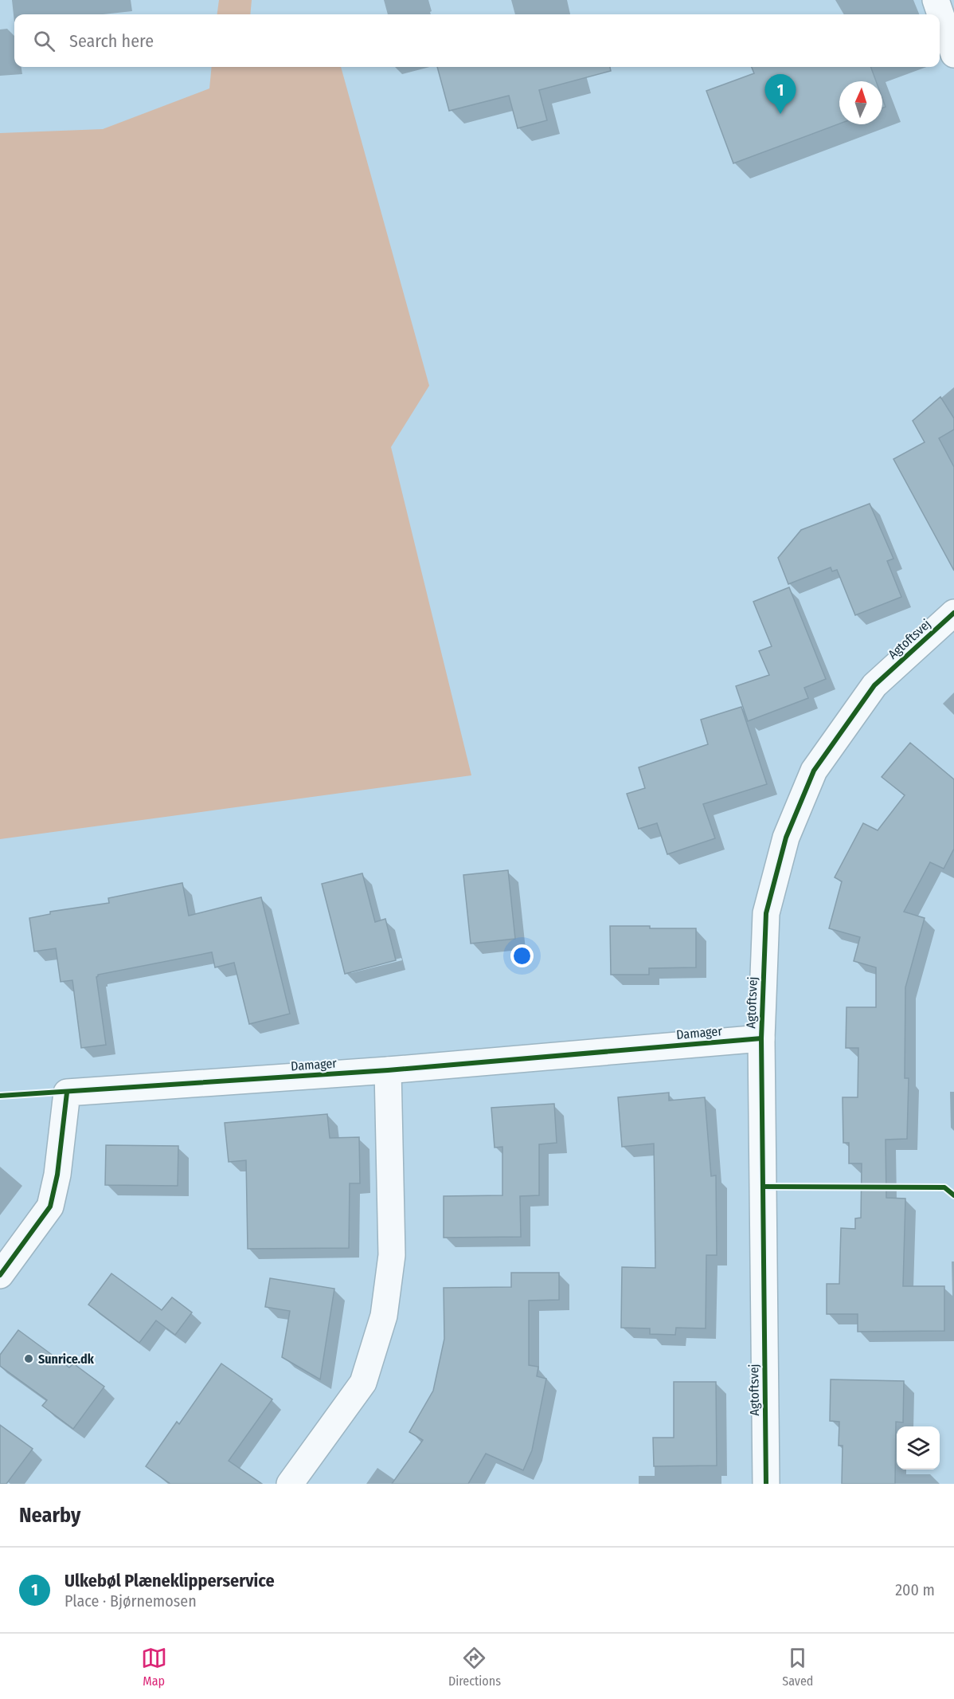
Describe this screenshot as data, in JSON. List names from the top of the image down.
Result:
{
  "streets": {
    "street": ["Agtoftsvej", "Damager"]
  },
  "crossings": [
    ["Agtoftsvej", "Damager"]
  ],
  "places": ["Sunrice.dk"],
  "north": "top",
  "page": {
    "search": "Search here",
    "pins": "1",
    "heading": "Nearby",
    "list": [
      {
        "mark": "1",
        "name": "Ulkebøl Plæneklipperservice",
        "note": "Place · Bjørnemosen",
        "value": "200 m"
      }
    ],
    "nav": ["Map", "Directions", "Saved"]
  }
}
